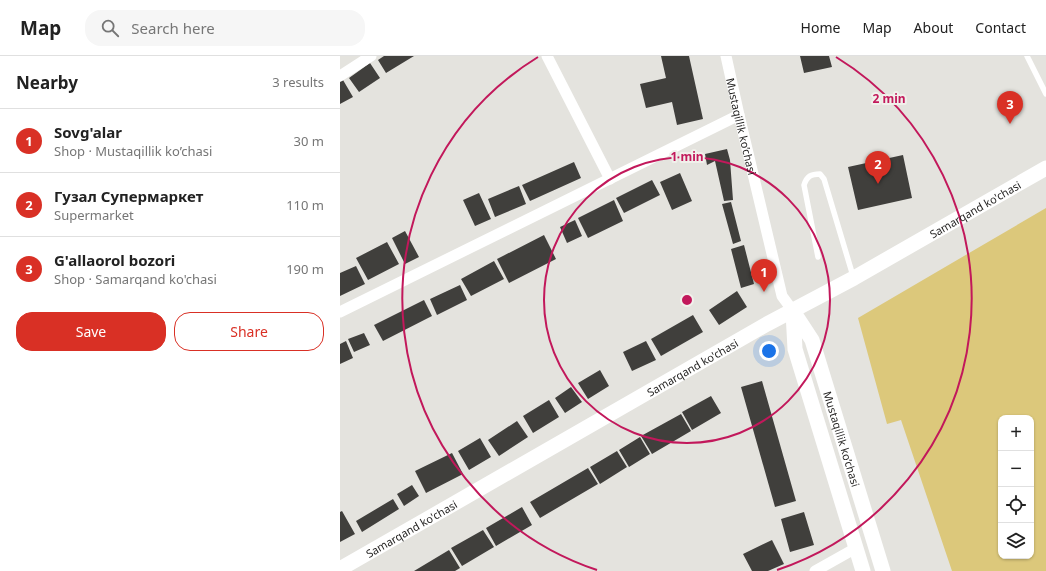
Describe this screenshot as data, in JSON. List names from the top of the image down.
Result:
{
  "streets": {
    "street": ["Mustaqillik ko’chasi", "Samarqand ko'chasi"]
  },
  "crossings": [
    ["Mustaqillik ko’chasi", "Samarqand ko'chasi"]
  ],
  "page": {
    "header": "Map",
    "search": "Search here",
    "nav": [
      "Home",
      "Map",
      "About",
      "Contact"
    ],
    "heading": ["Nearby", "3 results"],
    "pins": ["3", "2", "1"],
    "list": [
      {
        "mark": "1",
        "name": "Sovg'alar",
        "note": "Shop · Mustaqillik ko’chasi",
        "value": "30 m"
      },
      {
        "mark": "2",
        "name": "Гузал Супермаркет",
        "note": "Supermarket",
        "value": "110 m"
      },
      {
        "mark": "3",
        "name": "G'allaorol bozori",
        "note": "Shop · Samarqand ko'chasi",
        "value": "190 m"
      }
    ],
    "buttons": ["Save", "Share"],
    "map_buttons": ["+", "−"]
  },
  "rings": ["2 min", "1 min"]
}
